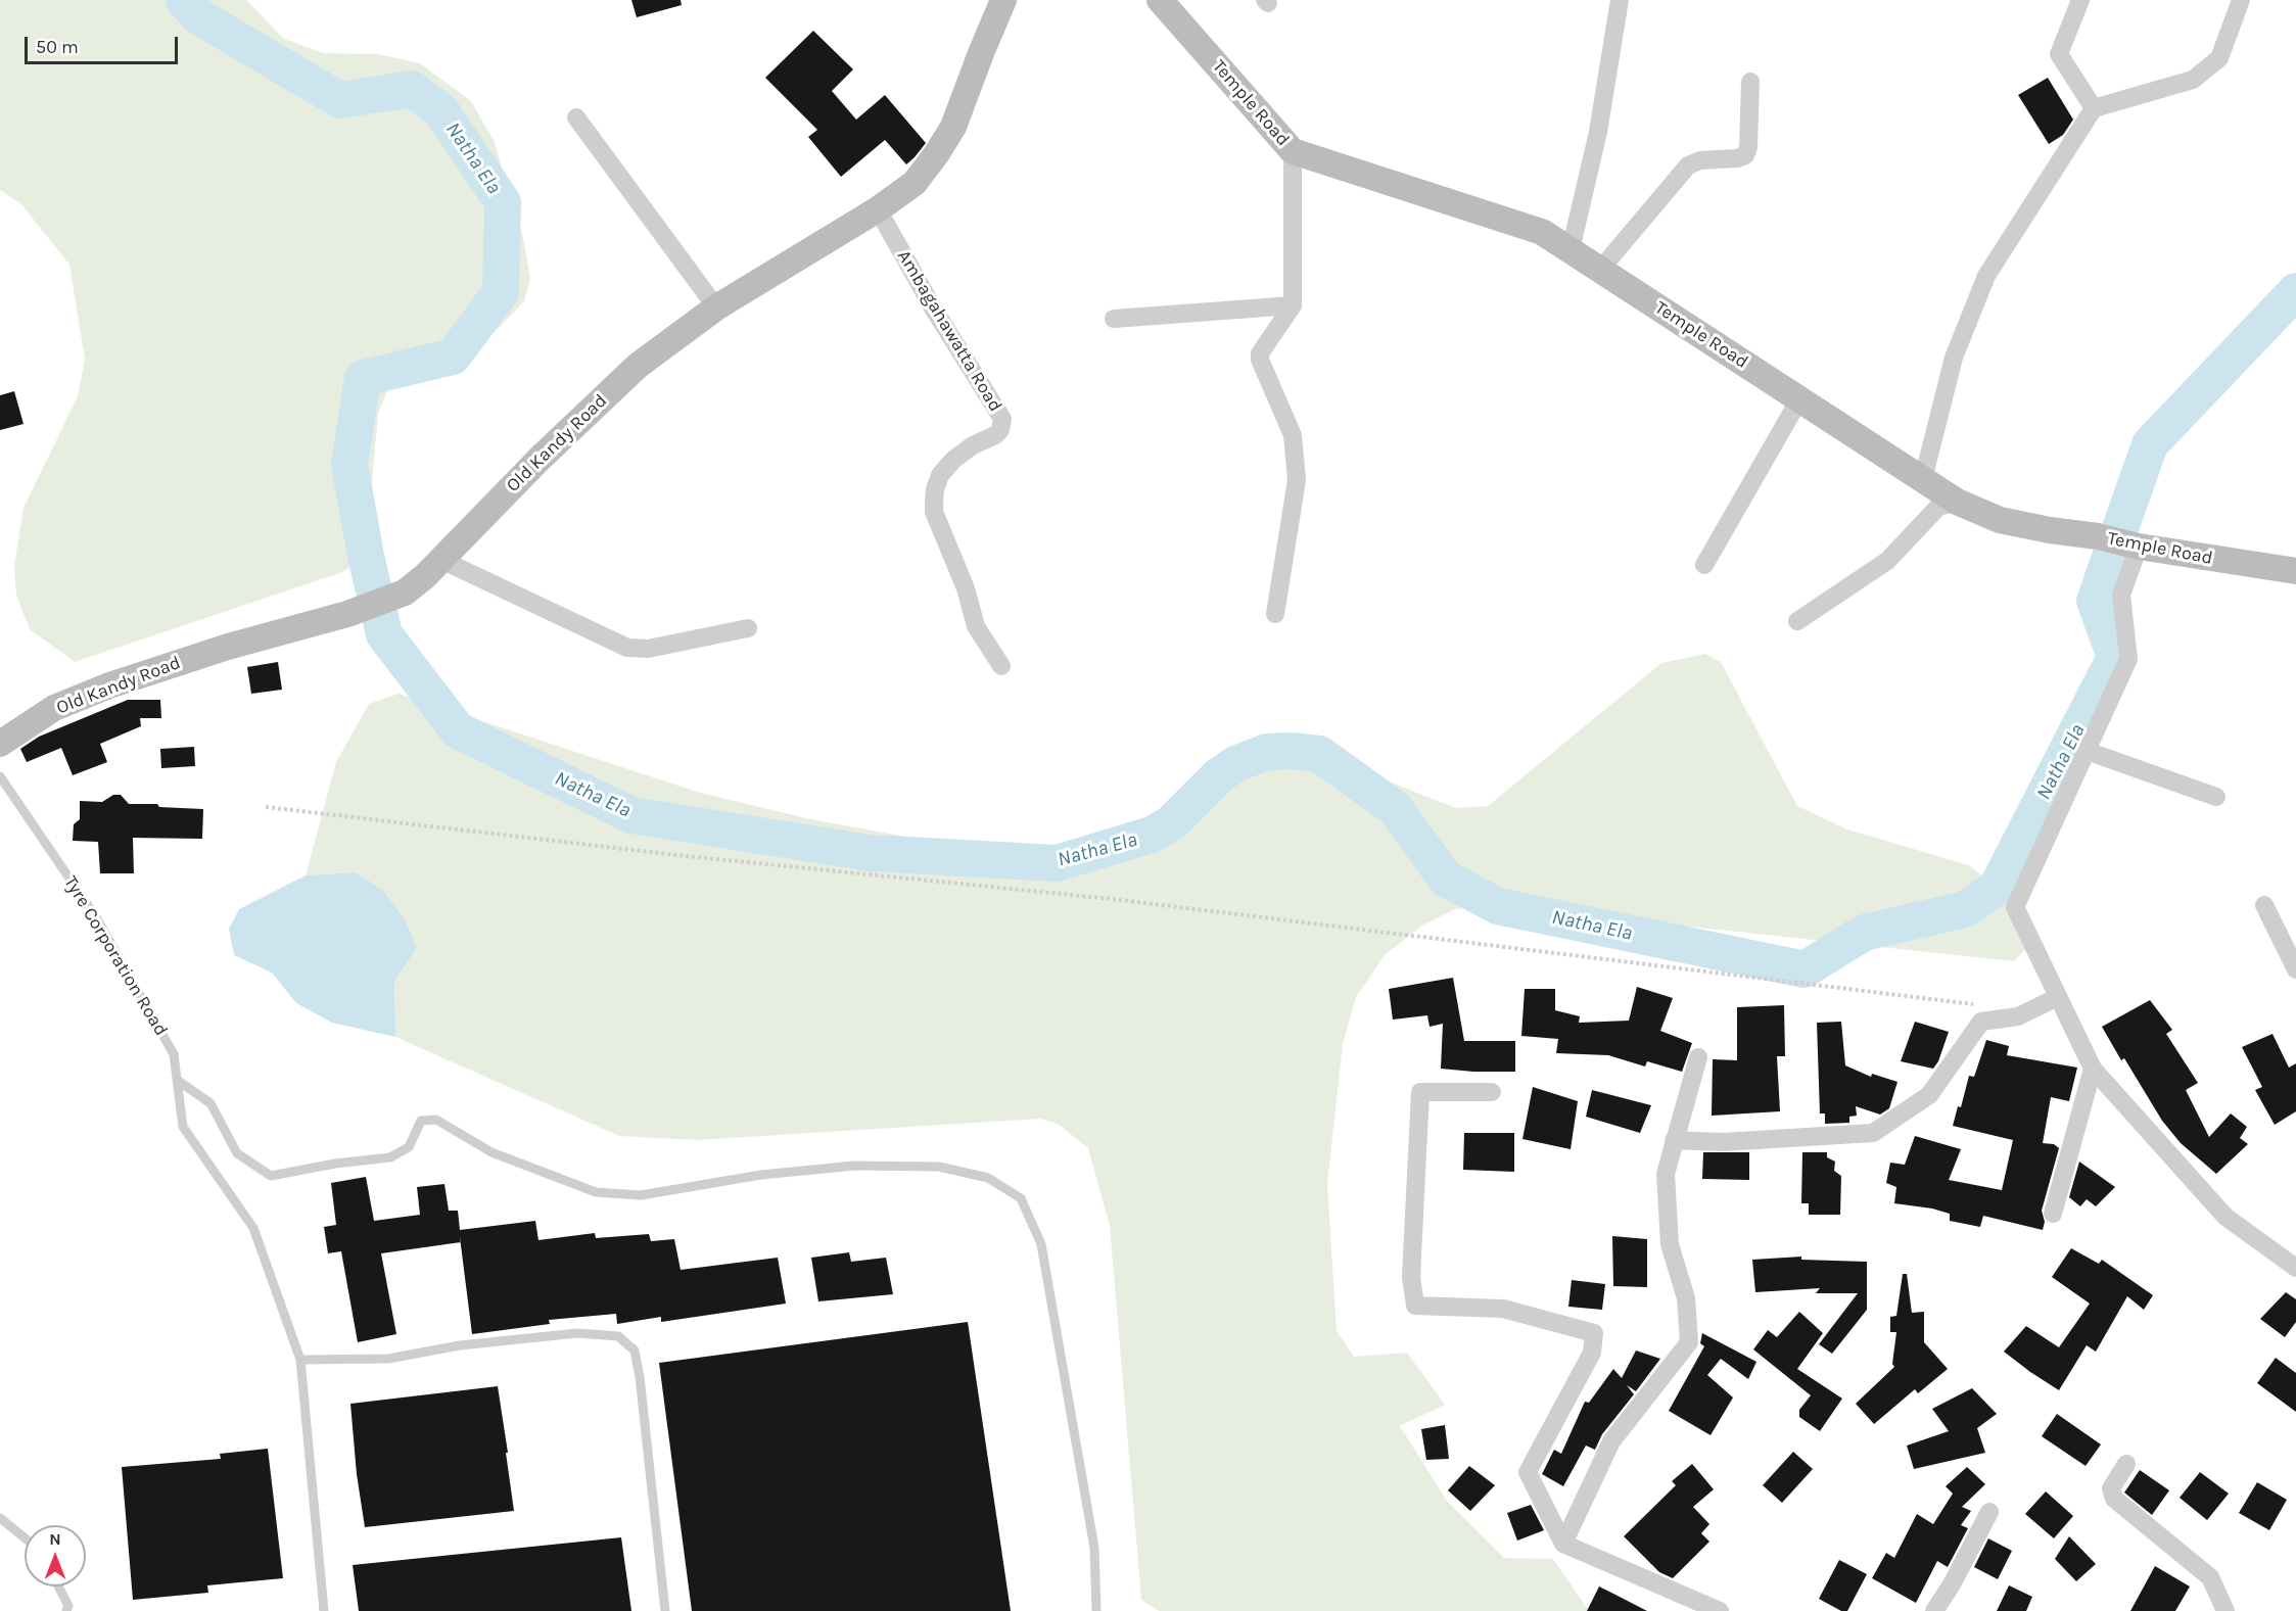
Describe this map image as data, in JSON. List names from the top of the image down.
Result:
{
  "streets": {
    "street": ["Temple Road", "Ambagahawatta Road", "Old Kandy Road"],
    "lane": ["Tyre Corporation Road"]
  },
  "crossings": [
    ["Ambagahawatta Road", "Old Kandy Road"]
  ],
  "water": ["Natha Ela"],
  "scale_bar": "50 m",
  "north": "top"
}
